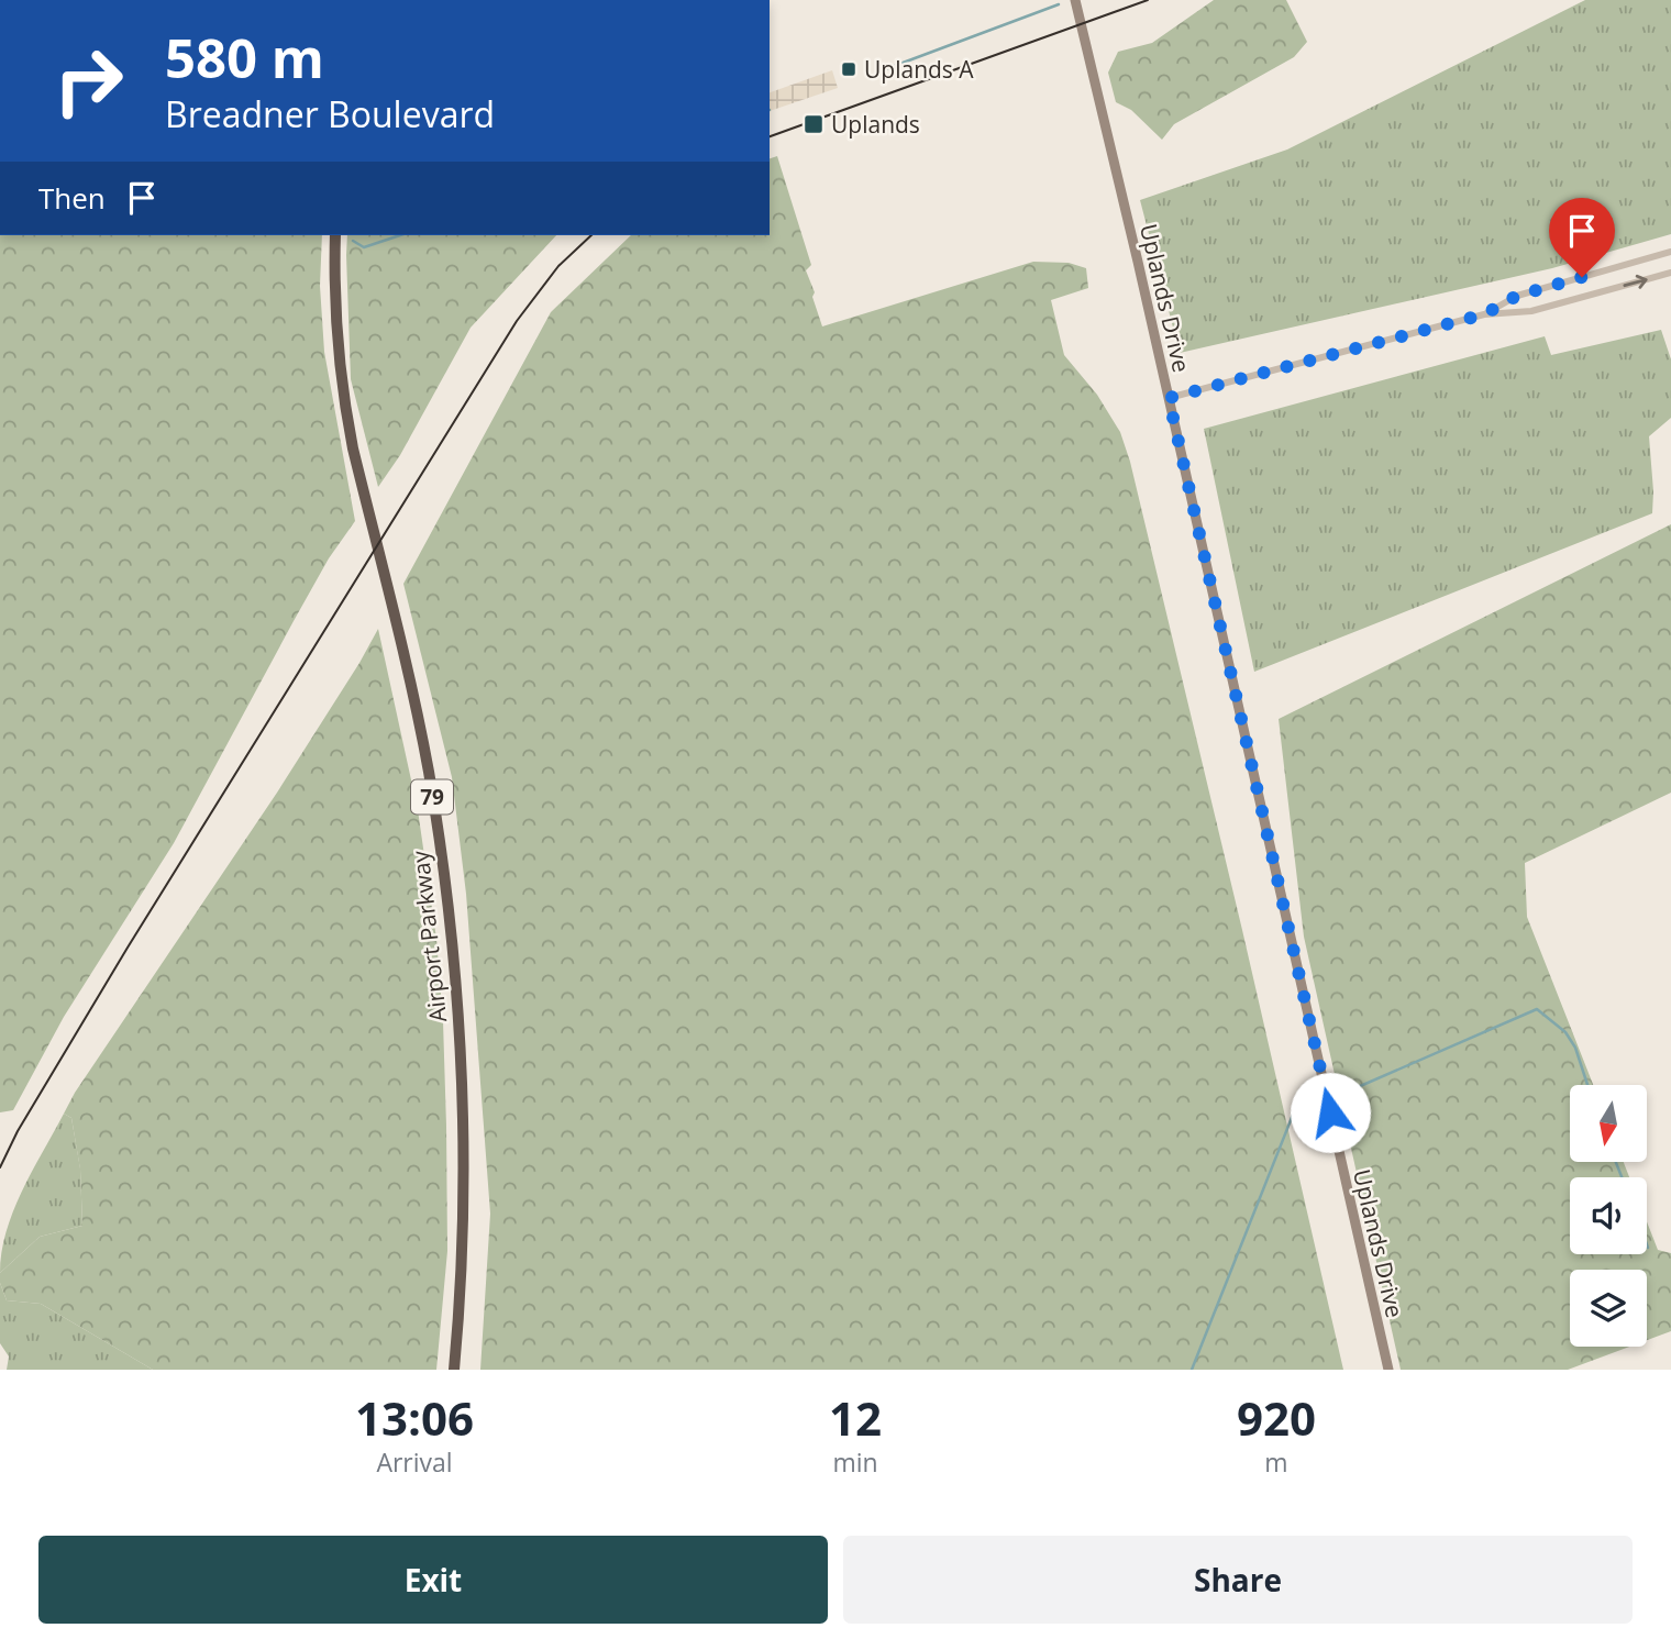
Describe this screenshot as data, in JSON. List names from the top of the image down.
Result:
{
  "streets": {
    "highway": ["79", "Airport Parkway"],
    "main road": ["Uplands Drive"]
  },
  "places": {
    "transit": ["Uplands A", "Uplands"]
  },
  "north": "bottom",
  "page": {
    "turn": ["580 m", "Breadner Boulevard"],
    "then": "Then",
    "eta": [
      "13:06",
      "Arrival",
      "12",
      "min",
      "920",
      "m"
    ],
    "buttons": ["Exit", "Share"]
  }
}
